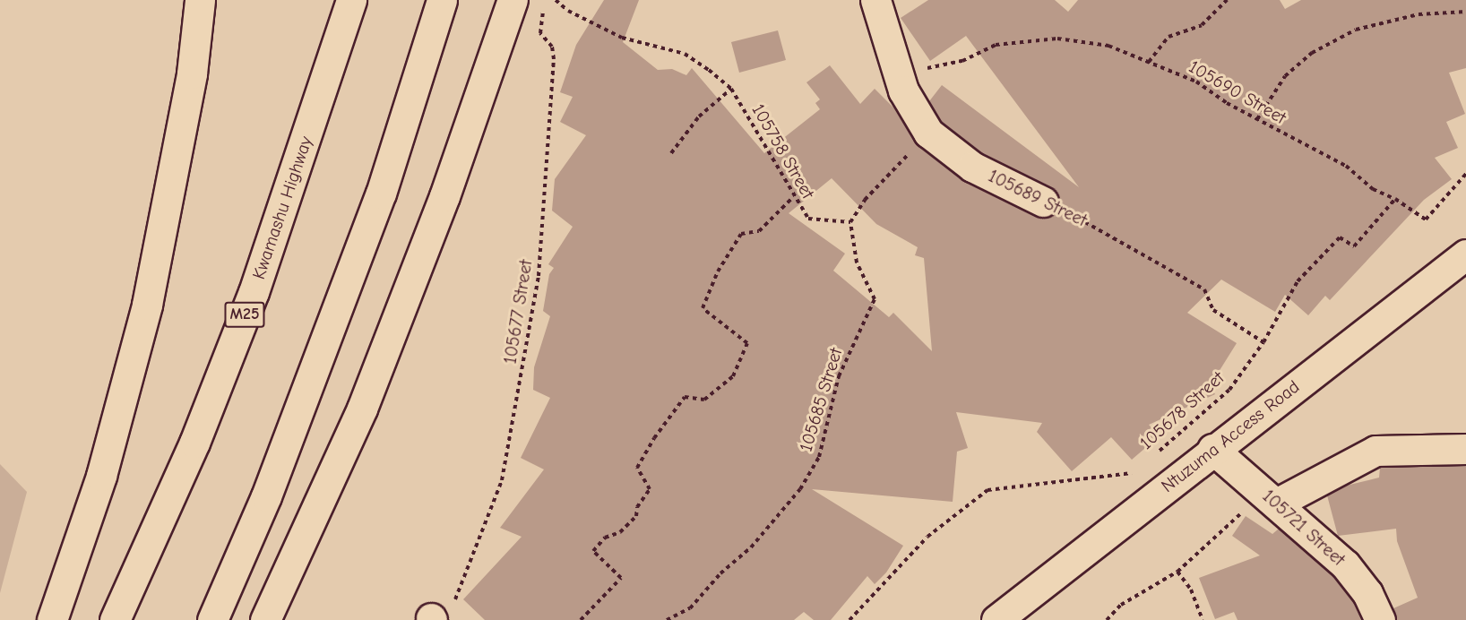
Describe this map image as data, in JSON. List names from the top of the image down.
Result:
{
  "streets": {
    "main road": [
      "105689 Street",
      "Kwamashu Highway",
      "M25",
      "Ntuzuma Access Road",
      "105721 Street"
    ],
    "path": [
      "105690 Street",
      "105758 Street",
      "105677 Street",
      "105685 Street",
      "105678 Street"
    ]
  },
  "crossings": [
    ["105690 Street", "105689 Street"],
    ["105690 Street", "105678 Street"],
    ["105758 Street", "105685 Street"],
    ["105689 Street", "105678 Street"],
    ["Ntuzuma Access Road", "105721 Street"]
  ]
}
